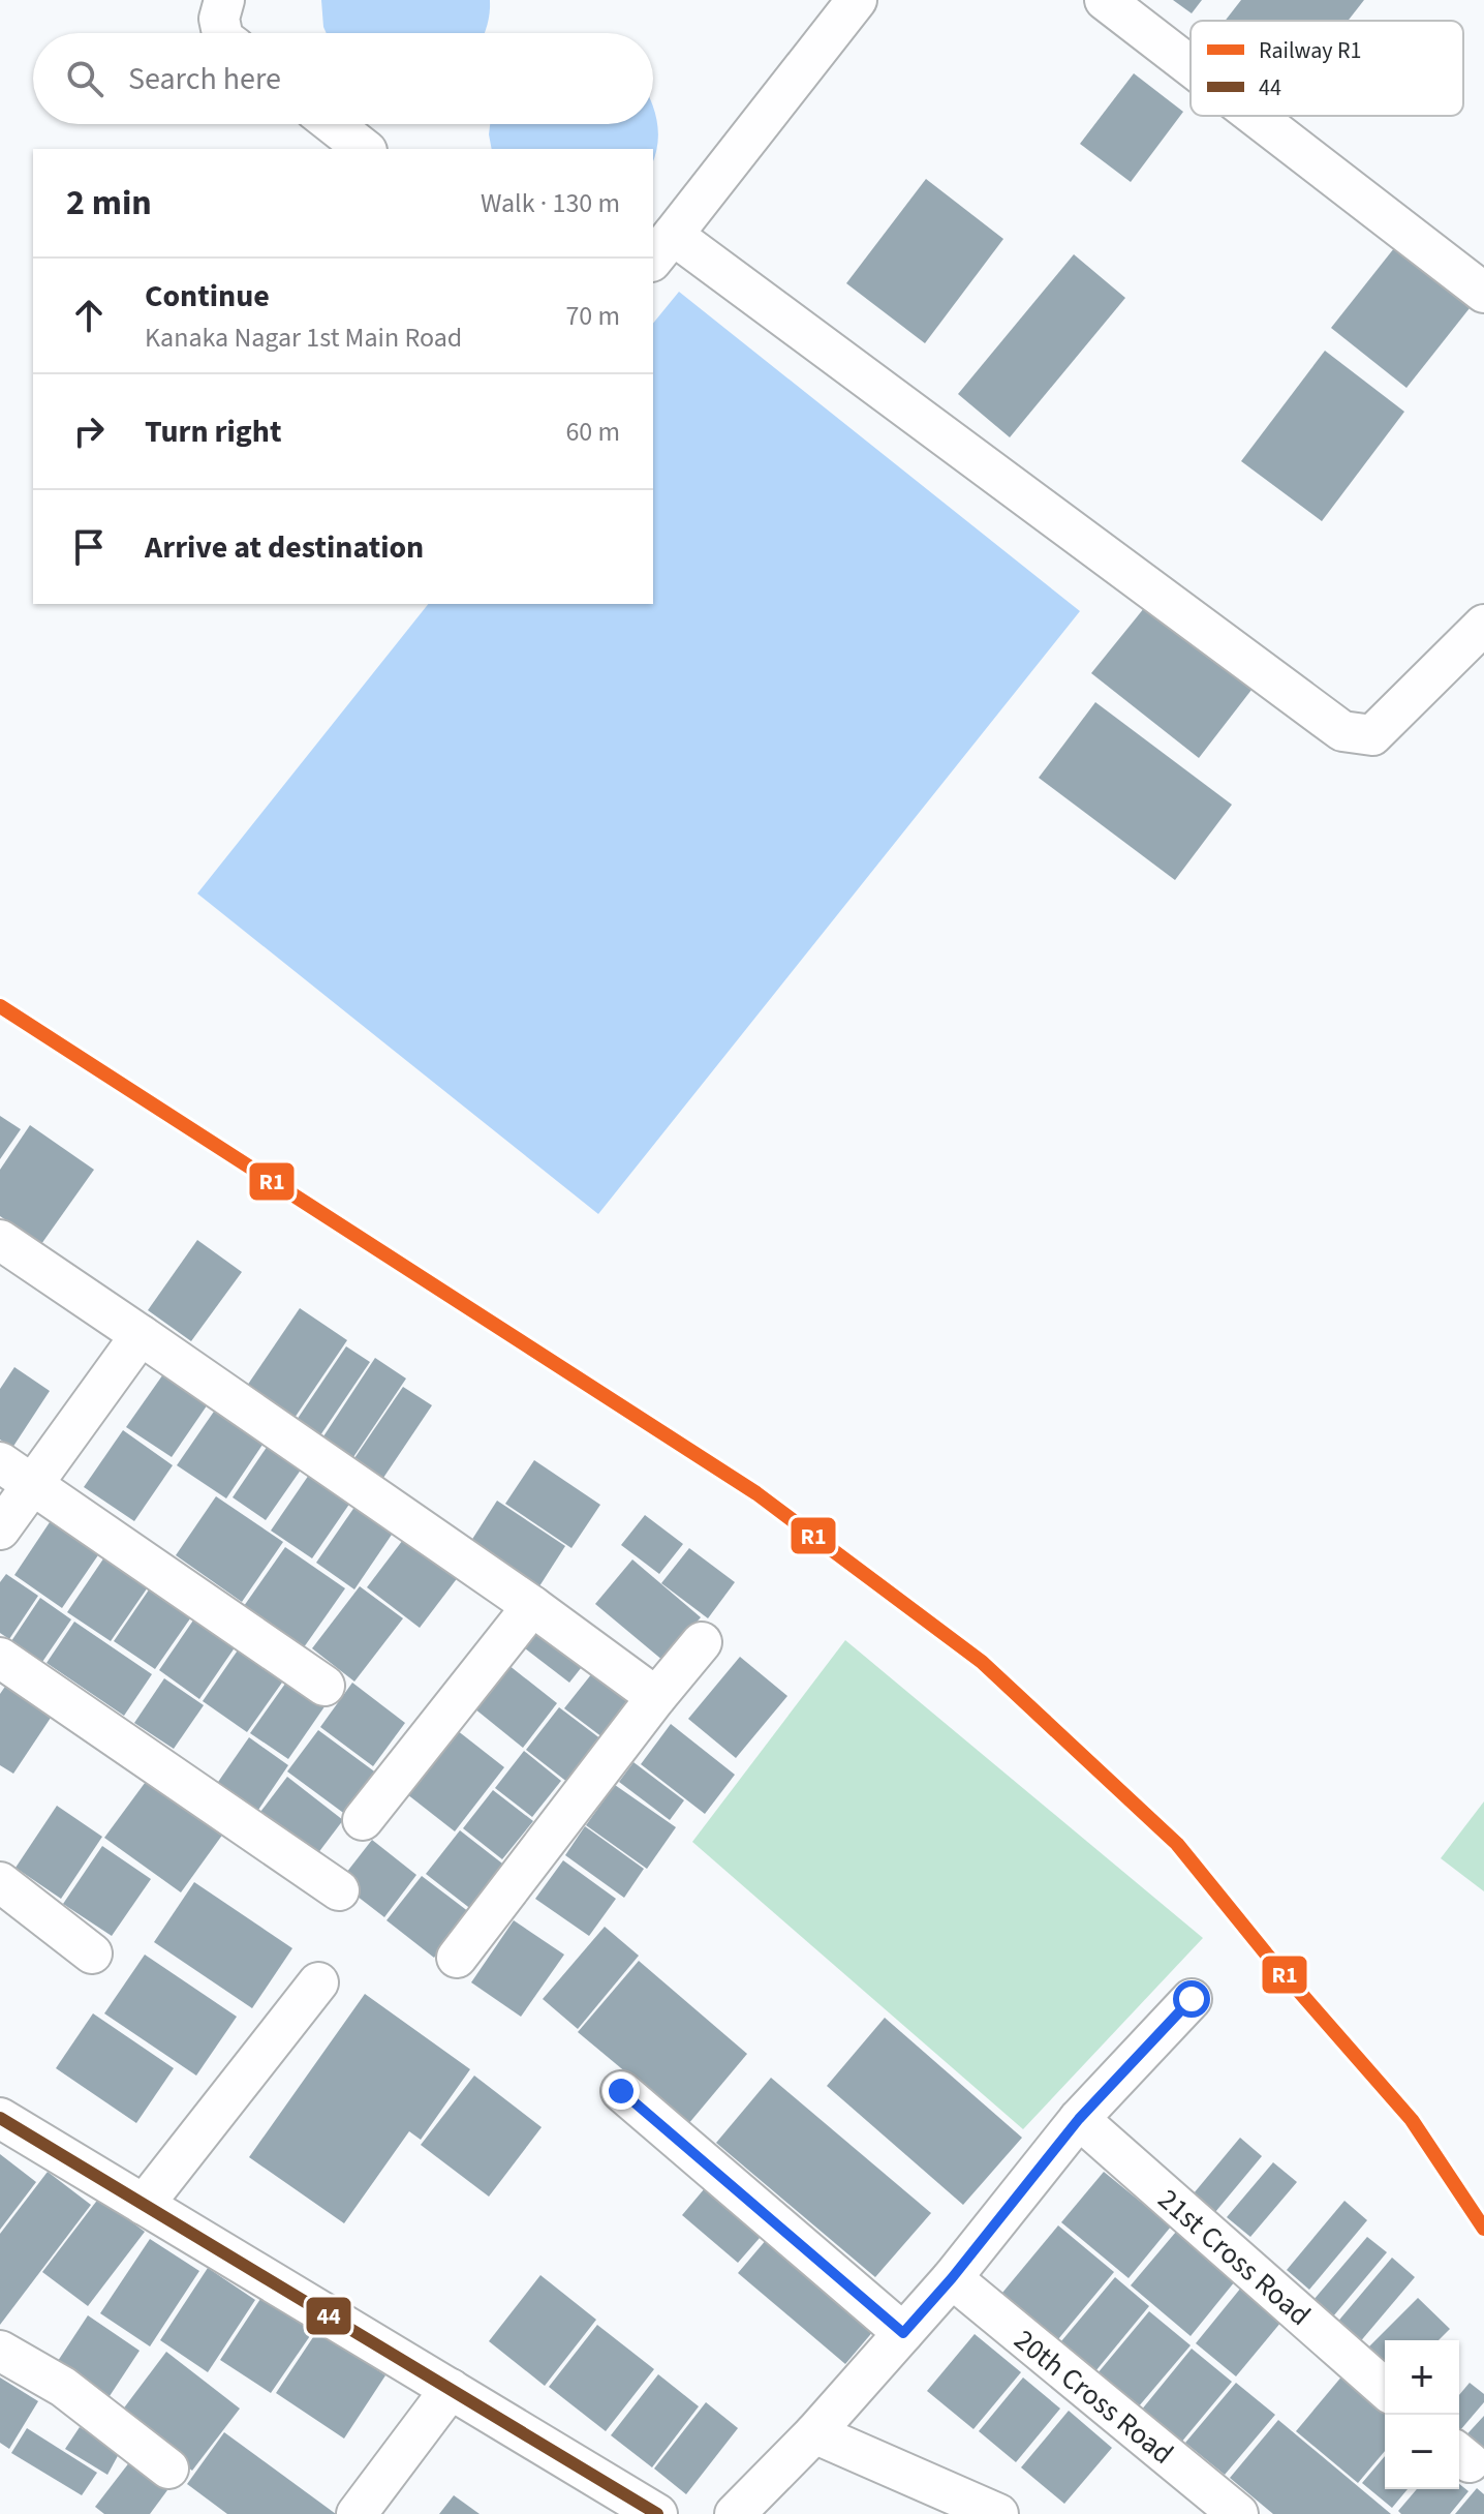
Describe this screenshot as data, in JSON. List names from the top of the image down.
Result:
{
  "streets": {
    "street": ["21st Cross Road", "20th Cross Road"]
  },
  "lines": ["rail line R1", "transit line 44"],
  "legend": ["Railway R1", "44"],
  "page": {
    "search": "Search here",
    "heading": ["2 min", "Walk · 130 m"],
    "list": [
      ["Continue", "Kanaka Nagar 1st Main Road", "70 m"],
      ["Turn right", "60 m"],
      "Arrive at destination"
    ],
    "map_buttons": ["+", "−"]
  }
}
